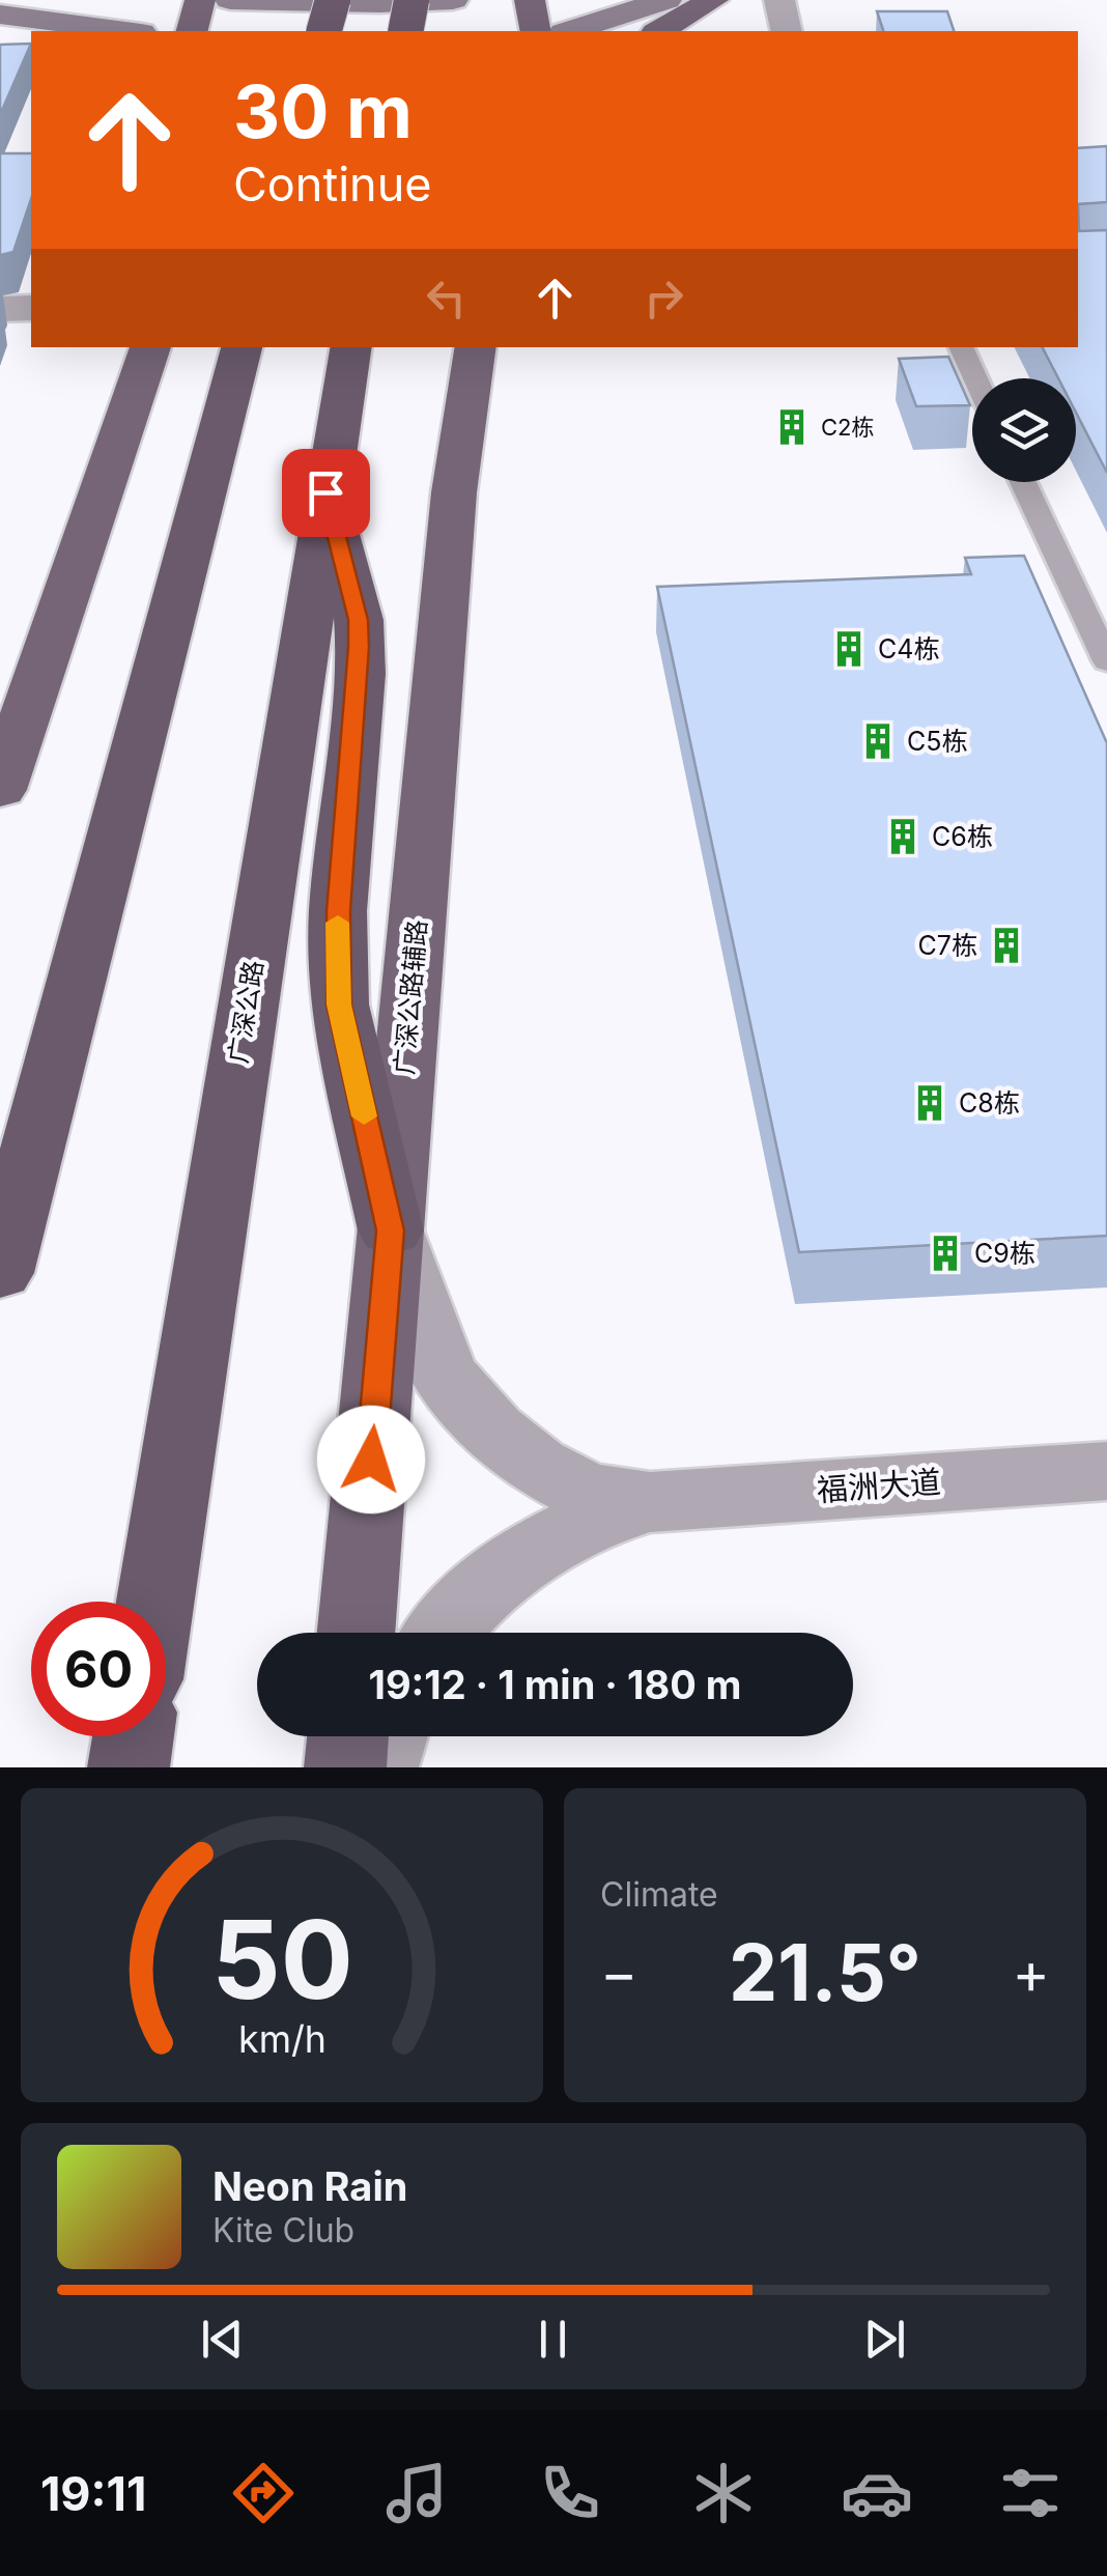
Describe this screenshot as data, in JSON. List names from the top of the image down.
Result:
{
  "streets": {
    "highway": ["广深公路"],
    "main road": ["广深公路辅路"],
    "street": ["福洲大道"]
  },
  "places": {
    "building": [
      "C2栋",
      "C4栋",
      "C5栋",
      "C6栋",
      "C7栋",
      "C8栋",
      "C9栋"
    ]
  },
  "page": {
    "turn": ["30 m", "Continue"],
    "limit": "60",
    "trip": "19:12 · 1 min · 180 m",
    "tile": "Climate",
    "heat": ["−", "21.5°", "+"],
    "song": ["Neon Rain", "Kite Club"],
    "tabs": "19:11",
    "gauge": ["50", "km/h"]
  }
}
